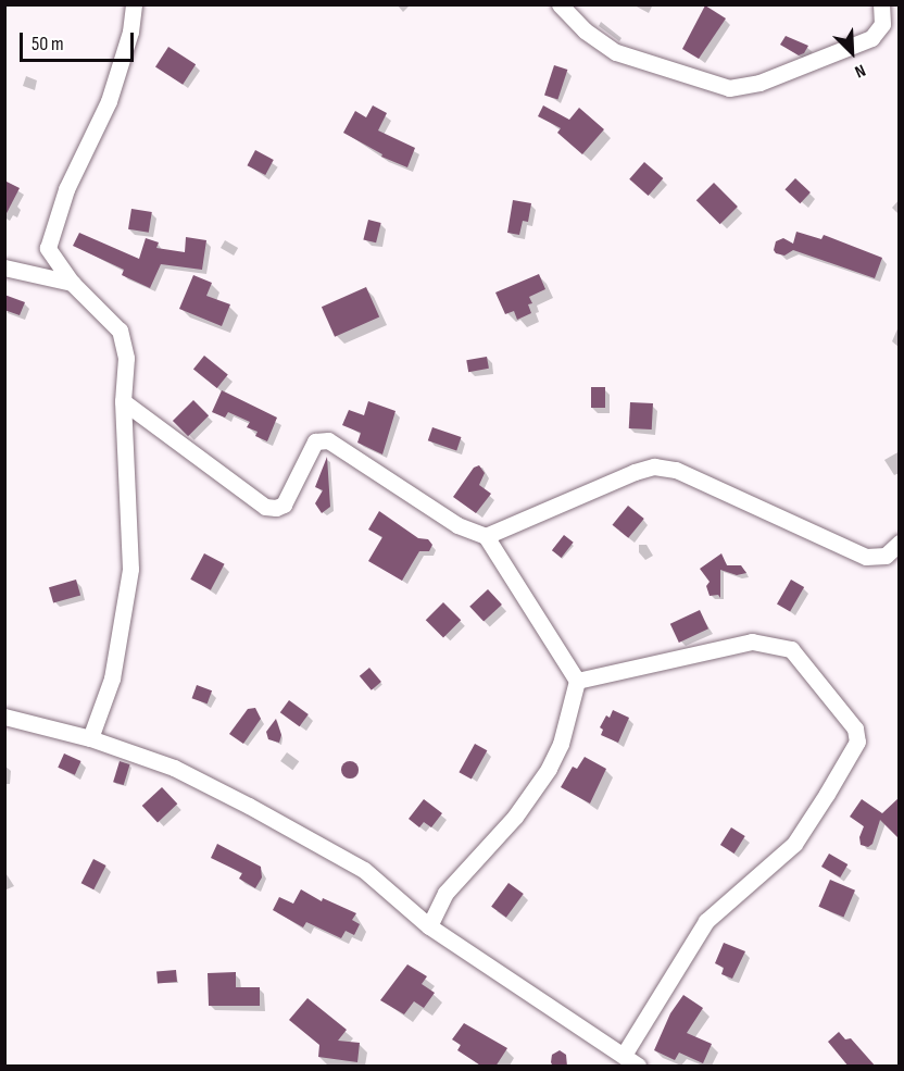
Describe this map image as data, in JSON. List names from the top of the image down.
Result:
{
  "scale_bar": "50 m",
  "north": "bottom right"
}
